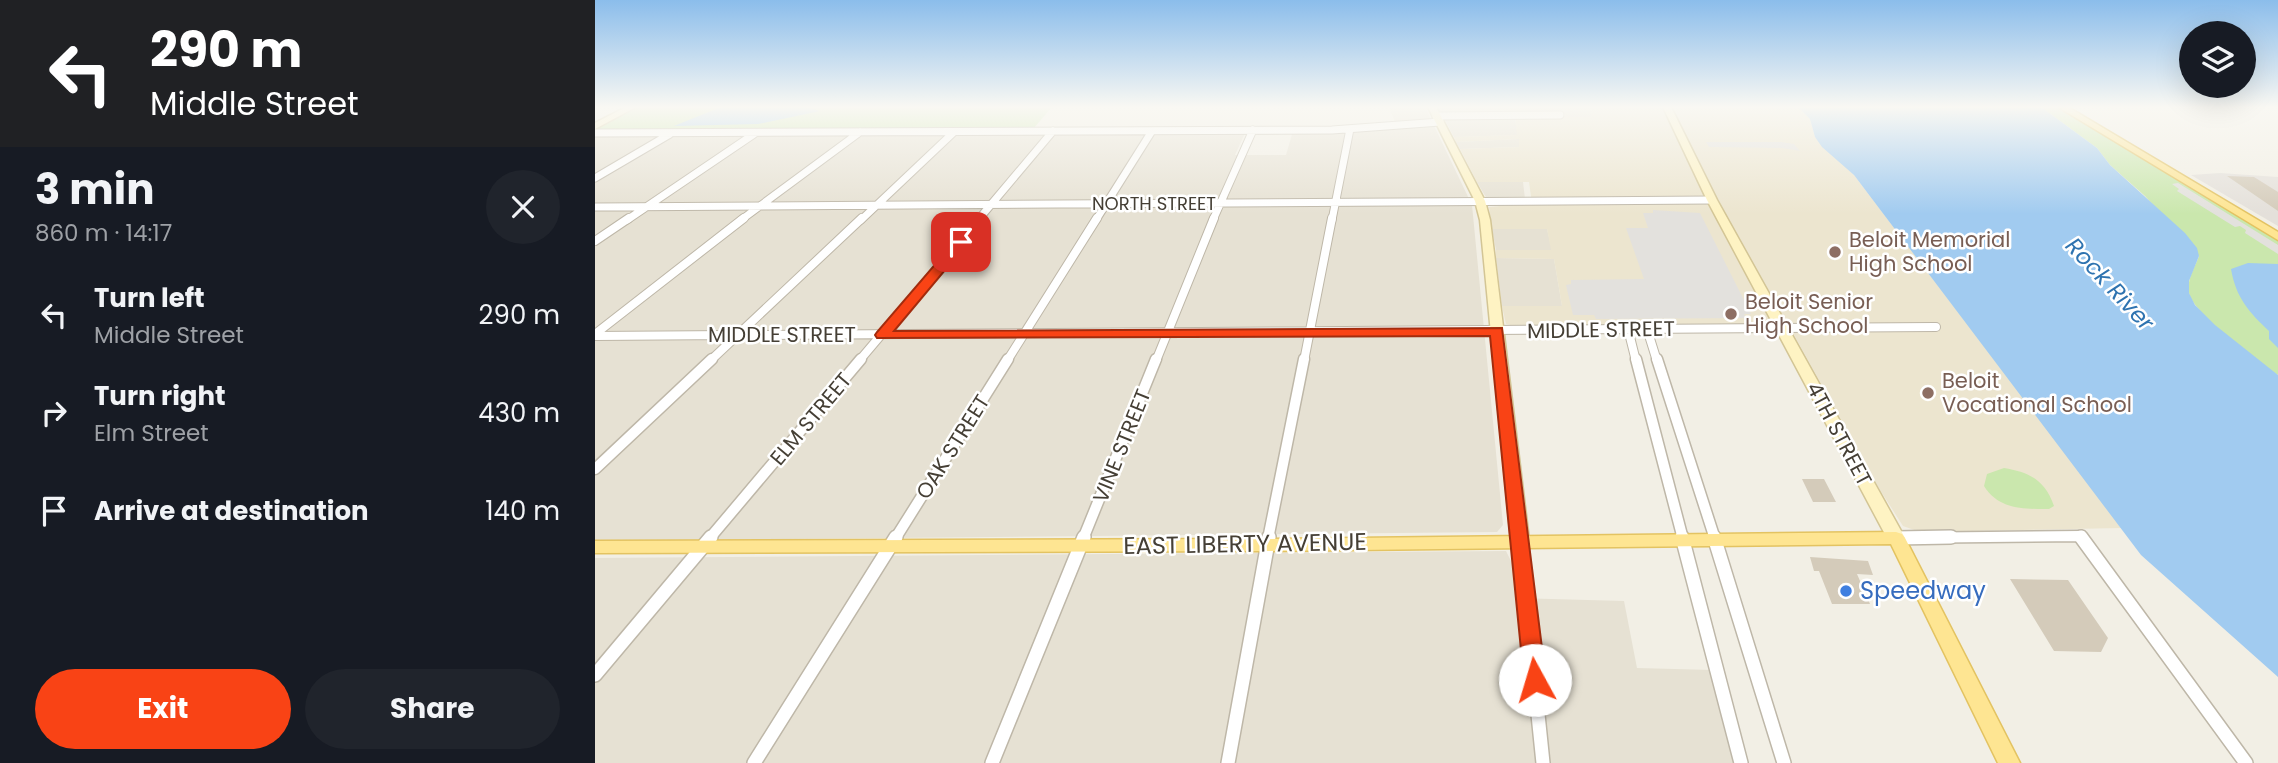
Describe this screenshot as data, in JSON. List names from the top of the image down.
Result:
{
  "streets": {
    "main road": ["4TH STREET", "EAST LIBERTY AVENUE"],
    "street": [
      "NORTH STREET",
      "MIDDLE STREET",
      "ELM STREET",
      "VINE STREET",
      "OAK STREET"
    ]
  },
  "crossings": [
    ["NORTH STREET", "ELM STREET"],
    ["NORTH STREET", "4TH STREET"],
    ["NORTH STREET", "VINE STREET"],
    ["NORTH STREET", "OAK STREET"],
    ["MIDDLE STREET", "ELM STREET"],
    ["MIDDLE STREET", "4TH STREET"],
    ["MIDDLE STREET", "VINE STREET"],
    ["MIDDLE STREET", "OAK STREET"],
    ["ELM STREET", "EAST LIBERTY AVENUE"],
    ["4TH STREET", "EAST LIBERTY AVENUE"],
    ["VINE STREET", "EAST LIBERTY AVENUE"],
    ["OAK STREET", "EAST LIBERTY AVENUE"]
  ],
  "water": ["Rock River"],
  "places": [
    "Beloit Memorial High School",
    "Beloit Senior High School",
    "Beloit Vocational School",
    "Speedway"
  ],
  "page": {
    "turn": ["290 m", "Middle Street"],
    "heading": ["3 min", "860 m · 14:17"],
    "list": [
      {
        "name": "Turn left",
        "note": "Middle Street",
        "value": "290 m"
      },
      {
        "name": "Turn right",
        "note": "Elm Street",
        "value": "430 m"
      },
      {
        "name": "Arrive at destination",
        "value": "140 m"
      }
    ],
    "buttons": ["Exit", "Share"]
  }
}
